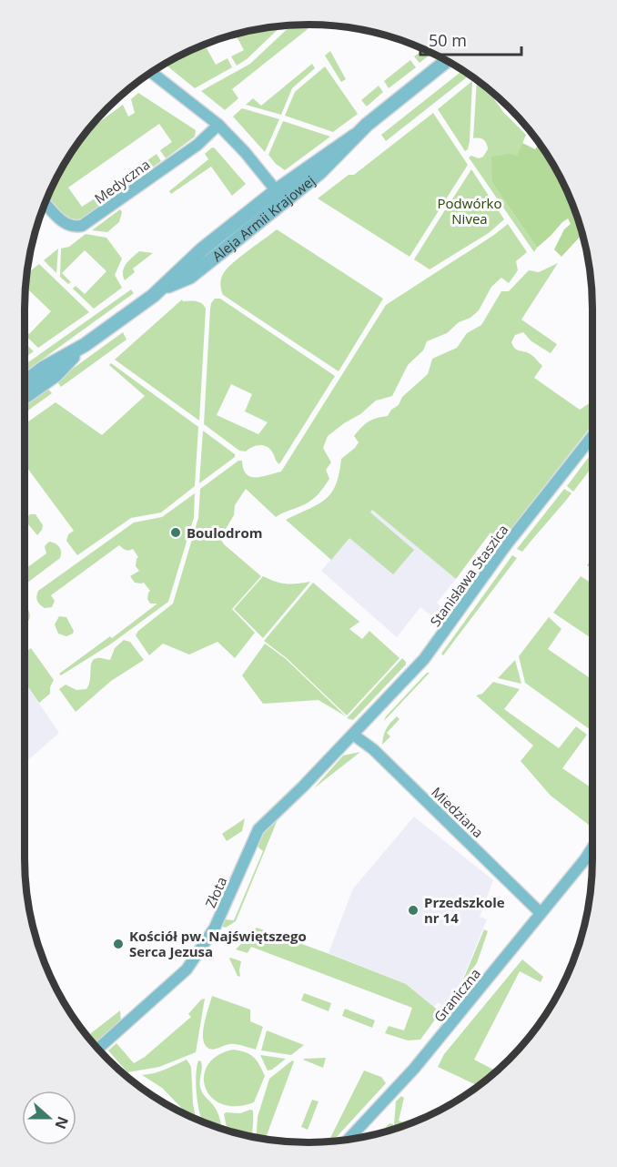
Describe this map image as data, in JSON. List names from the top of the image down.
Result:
{
  "streets": {
    "street": [
      "Medyczna",
      "Aleja Armii Krajowej",
      "Stanisława Staszica",
      "Miedziana",
      "Złota",
      "Graniczna"
    ]
  },
  "crossings": [
    ["Stanisława Staszica", "Miedziana"],
    ["Stanisława Staszica", "Złota"],
    ["Miedziana", "Złota"],
    ["Miedziana", "Graniczna"]
  ],
  "parks": ["Podwórko Nivea"],
  "places": ["Boulodrom", "Przedszkole nr 14", "Kościół pw. Najświętszego Serca Jezusa"],
  "scale_bar": "50 m",
  "north": "right"
}
